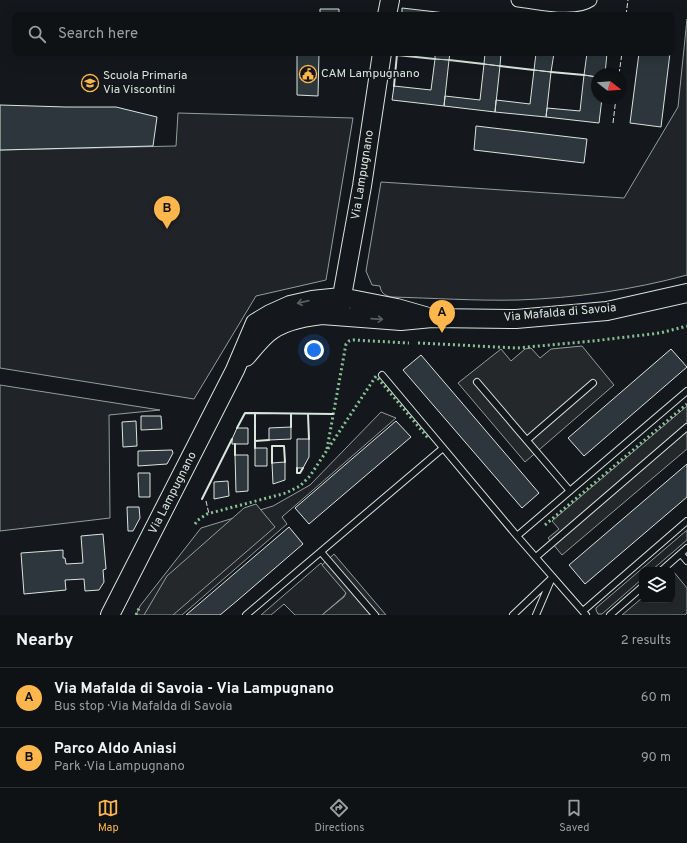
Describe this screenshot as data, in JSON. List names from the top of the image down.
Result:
{
  "streets": {
    "street": ["Via Lampugnano", "Via Mafalda di Savoia"]
  },
  "crossings": [
    ["Via Lampugnano", "Via Mafalda di Savoia"]
  ],
  "places": {
    "public building": ["CAM Lampugnano"],
    "school or university": ["Scuola Primaria Via Viscontini"]
  },
  "north": "right",
  "page": {
    "search": "Search here",
    "pins": ["B", "A"],
    "heading": ["Nearby", "2 results"],
    "list": [
      {
        "mark": "A",
        "name": "Via Mafalda di Savoia - Via Lampugnano",
        "note": "Bus stop · Via Mafalda di Savoia",
        "value": "60 m"
      },
      {
        "mark": "B",
        "name": "Parco Aldo Aniasi",
        "note": "Park · Via Lampugnano",
        "value": "90 m"
      }
    ],
    "nav": ["Map", "Directions", "Saved"]
  }
}
